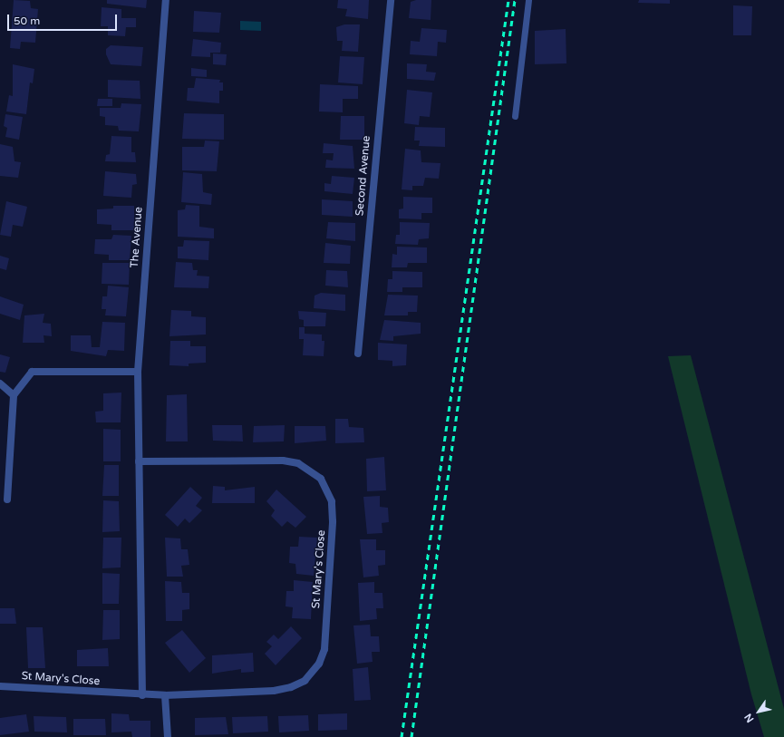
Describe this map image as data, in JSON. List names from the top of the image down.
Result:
{
  "streets": {
    "street": ["Second Avenue", "The Avenue", "St Mary's Close"]
  },
  "scale_bar": "50 m",
  "north": "bottom left"
}
